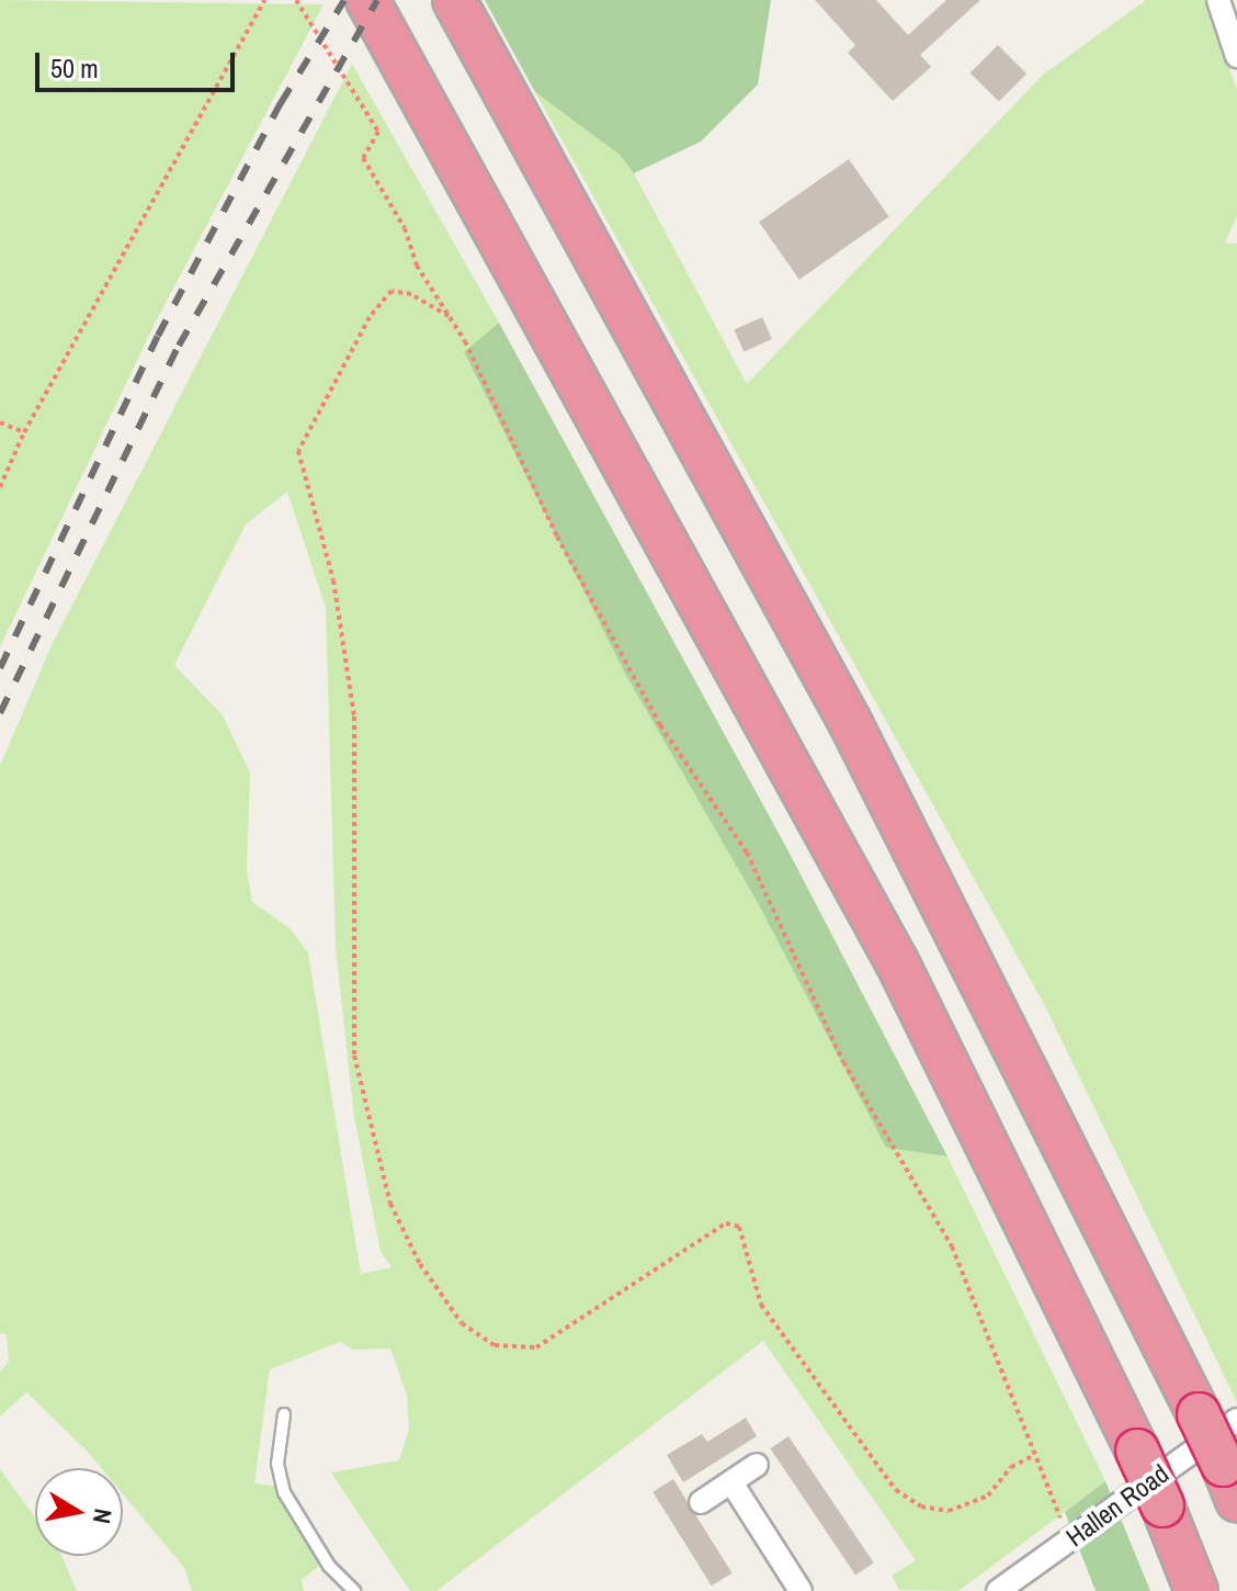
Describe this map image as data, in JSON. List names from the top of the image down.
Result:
{
  "streets": {
    "street": ["Hallen Road"]
  },
  "scale_bar": "50 m",
  "north": "right"
}
